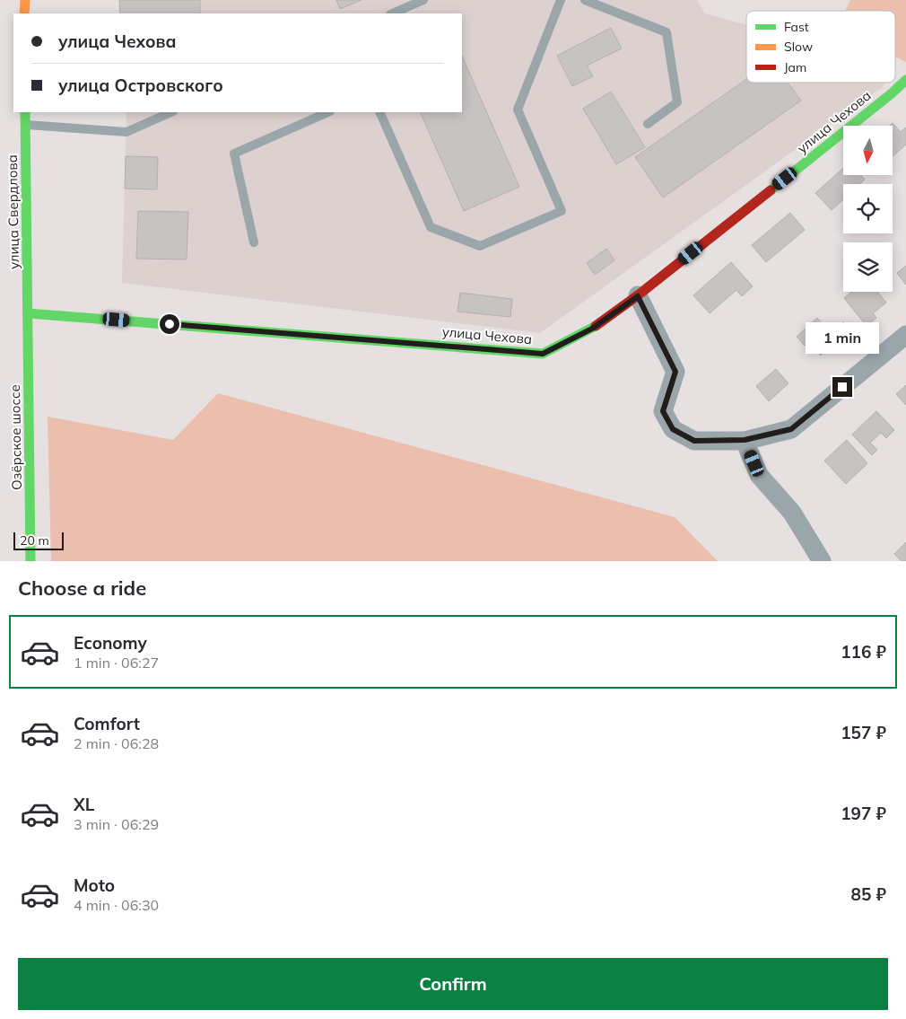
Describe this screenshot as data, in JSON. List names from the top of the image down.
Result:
{
  "streets": {
    "street": ["улица Чехова", "улица Свердлова", "Озёрское шоссе"]
  },
  "crossings": [
    ["улица Чехова", "улица Свердлова"],
    ["улица Чехова", "Озёрское шоссе"],
    ["улица Свердлова", "Озёрское шоссе"]
  ],
  "legend": ["Fast", "Slow", "Jam"],
  "scale_bar": "20 m",
  "north": "bottom",
  "page": {
    "banner": ["улица Чехова", "улица Островского"],
    "bubble": "1 min",
    "scale": "20 m",
    "heading": "Choose a ride",
    "list": [
      {
        "name": "Economy",
        "note": "1 min · 06:27",
        "value": "116 ₽"
      },
      {
        "name": "Comfort",
        "note": "2 min · 06:28",
        "value": "157 ₽"
      },
      {
        "name": "XL",
        "note": "3 min · 06:29",
        "value": "197 ₽"
      },
      {
        "name": "Moto",
        "note": "4 min · 06:30",
        "value": "85 ₽"
      }
    ],
    "buttons": "Confirm"
  }
}
